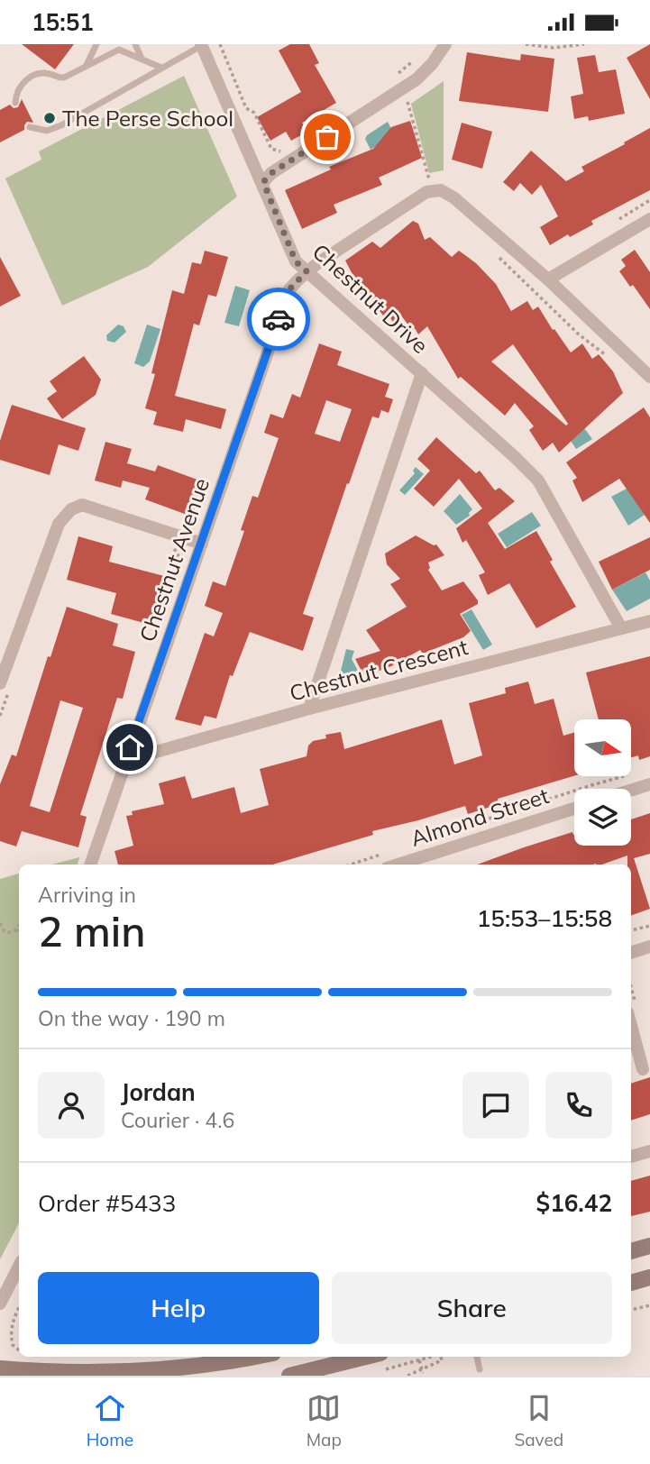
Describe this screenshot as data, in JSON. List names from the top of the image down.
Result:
{
  "streets": {
    "street": [
      "Chestnut Drive",
      "Chestnut Avenue",
      "Chestnut Crescent",
      "Almond Street"
    ]
  },
  "crossings": [
    ["Chestnut Drive", "Chestnut Avenue"],
    ["Chestnut Drive", "Chestnut Crescent"],
    ["Chestnut Avenue", "Chestnut Crescent"]
  ],
  "places": ["The Perse School"],
  "north": "right",
  "page": {
    "status": "15:51",
    "heading": ["2 min", "Arriving in", "15:53–15:58"],
    "panel": [
      "Jordan",
      "Courier · 4.6",
      "Order #5433",
      "$16.42"
    ],
    "bar": "On the way · 190 m",
    "buttons": ["Help", "Share"],
    "tabs": ["Home", "Map", "Saved"]
  }
}
